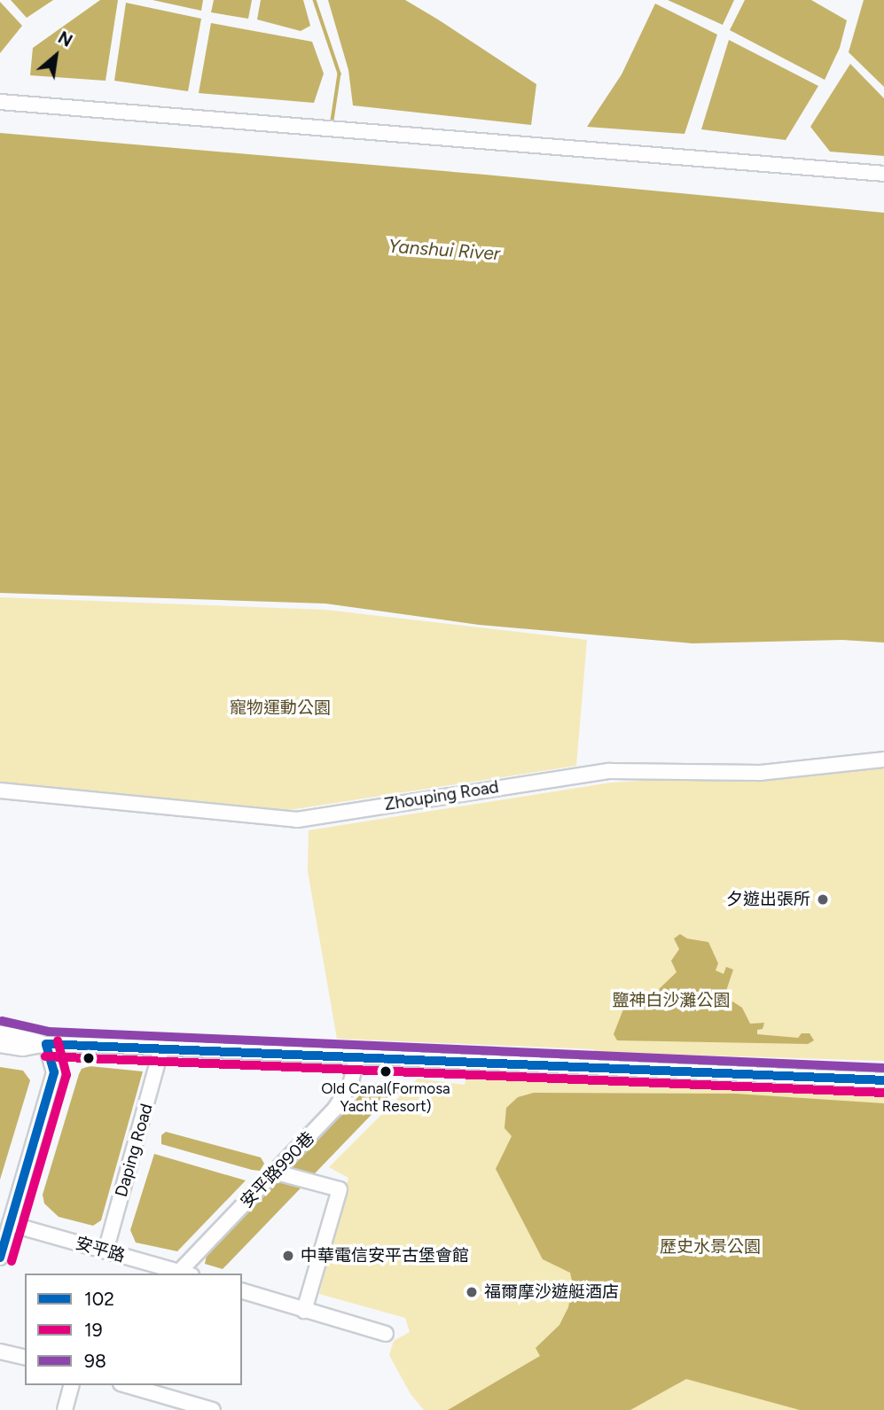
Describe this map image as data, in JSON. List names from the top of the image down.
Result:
{
  "streets": {
    "street": [
      "Zhouping Road",
      "Daping Road",
      "安平路990巷",
      "安平路"
    ]
  },
  "crossings": [
    ["Daping Road", "安平路"],
    ["安平路990巷", "安平路"]
  ],
  "water": ["Yanshui River"],
  "parks": ["寵物運動公園", "鹽神白沙灘公園", "歷史水景公園"],
  "places": [
    "夕遊出張所",
    "Old Canal(Formosa Yacht Resort)",
    "中華電信安平古堡會館",
    "福爾摩沙遊艇酒店"
  ],
  "lines": ["transit line 98", "transit line 19", "transit line 102"],
  "legend": ["102", "19", "98"],
  "north": "top right"
}
